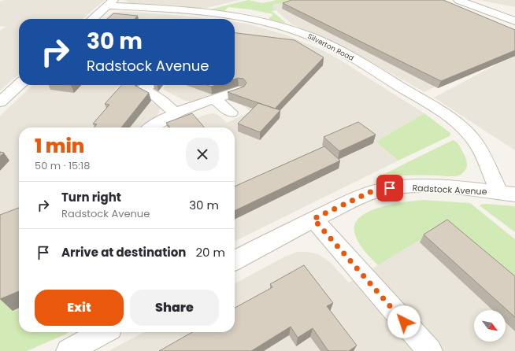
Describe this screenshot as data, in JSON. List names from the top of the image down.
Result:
{
  "streets": {
    "street": ["Silverton Road", "Radstock Avenue"]
  },
  "crossings": [
    ["Silverton Road", "Radstock Avenue"]
  ],
  "north": "bottom right",
  "page": {
    "turn": ["30 m", "Radstock Avenue"],
    "heading": ["1 min", "50 m · 15:18"],
    "list": [
      {
        "name": "Turn right",
        "note": "Radstock Avenue",
        "value": "30 m"
      },
      {
        "name": "Arrive at destination",
        "value": "20 m"
      }
    ],
    "buttons": ["Exit", "Share"]
  }
}
